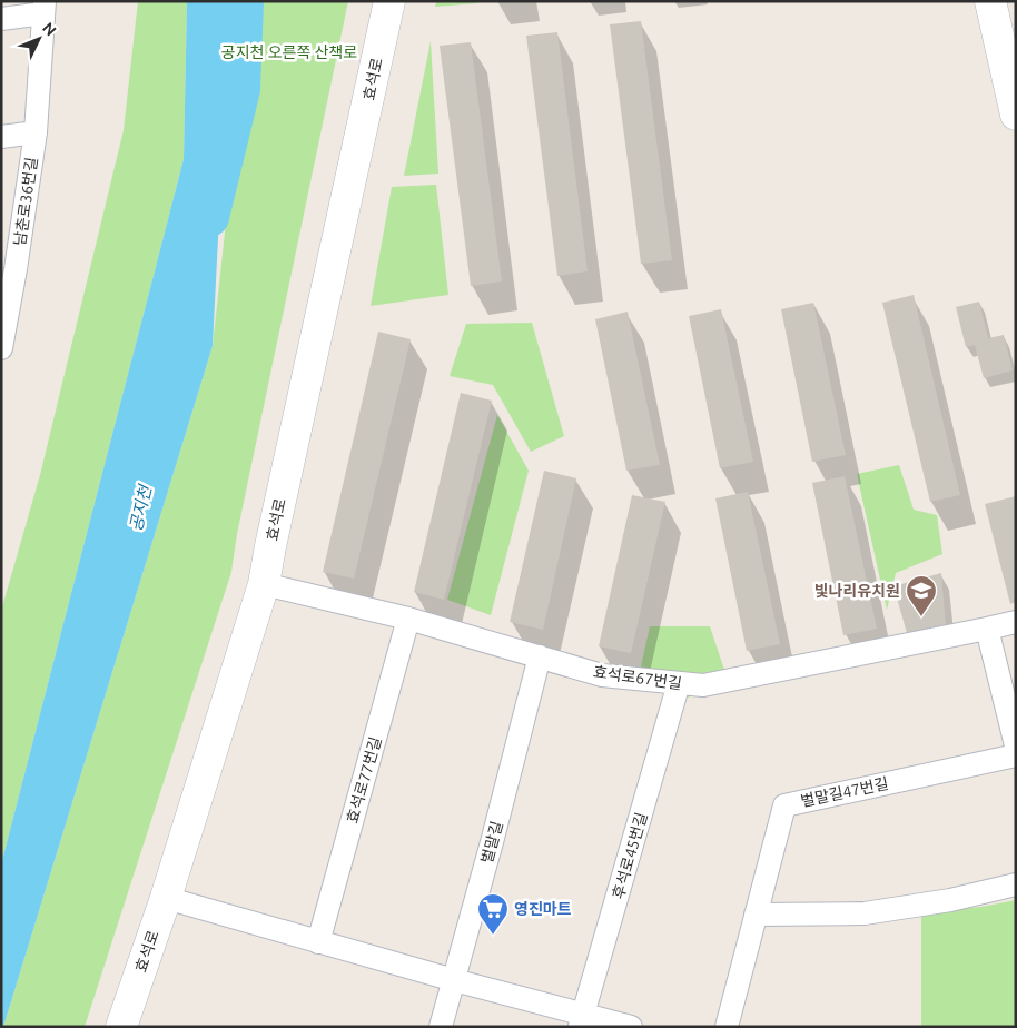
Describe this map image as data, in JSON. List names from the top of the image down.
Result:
{
  "streets": {
    "street": [
      "효석로",
      "남춘로36번길",
      "효석로67번길",
      "효석로77번길",
      "벌말길47번길",
      "벌말길",
      "후석로45번길"
    ]
  },
  "crossings": [
    ["효석로", "효석로67번길"],
    ["효석로67번길", "효석로77번길"],
    ["효석로67번길", "벌말길"],
    ["효석로67번길", "후석로45번길"]
  ],
  "water": ["공지천"],
  "parks": ["공지천 오른쪽 산책로"],
  "places": {
    "school or university": ["빛나리유치원"],
    "supermarket": ["영진마트"]
  },
  "north": "top right"
}
